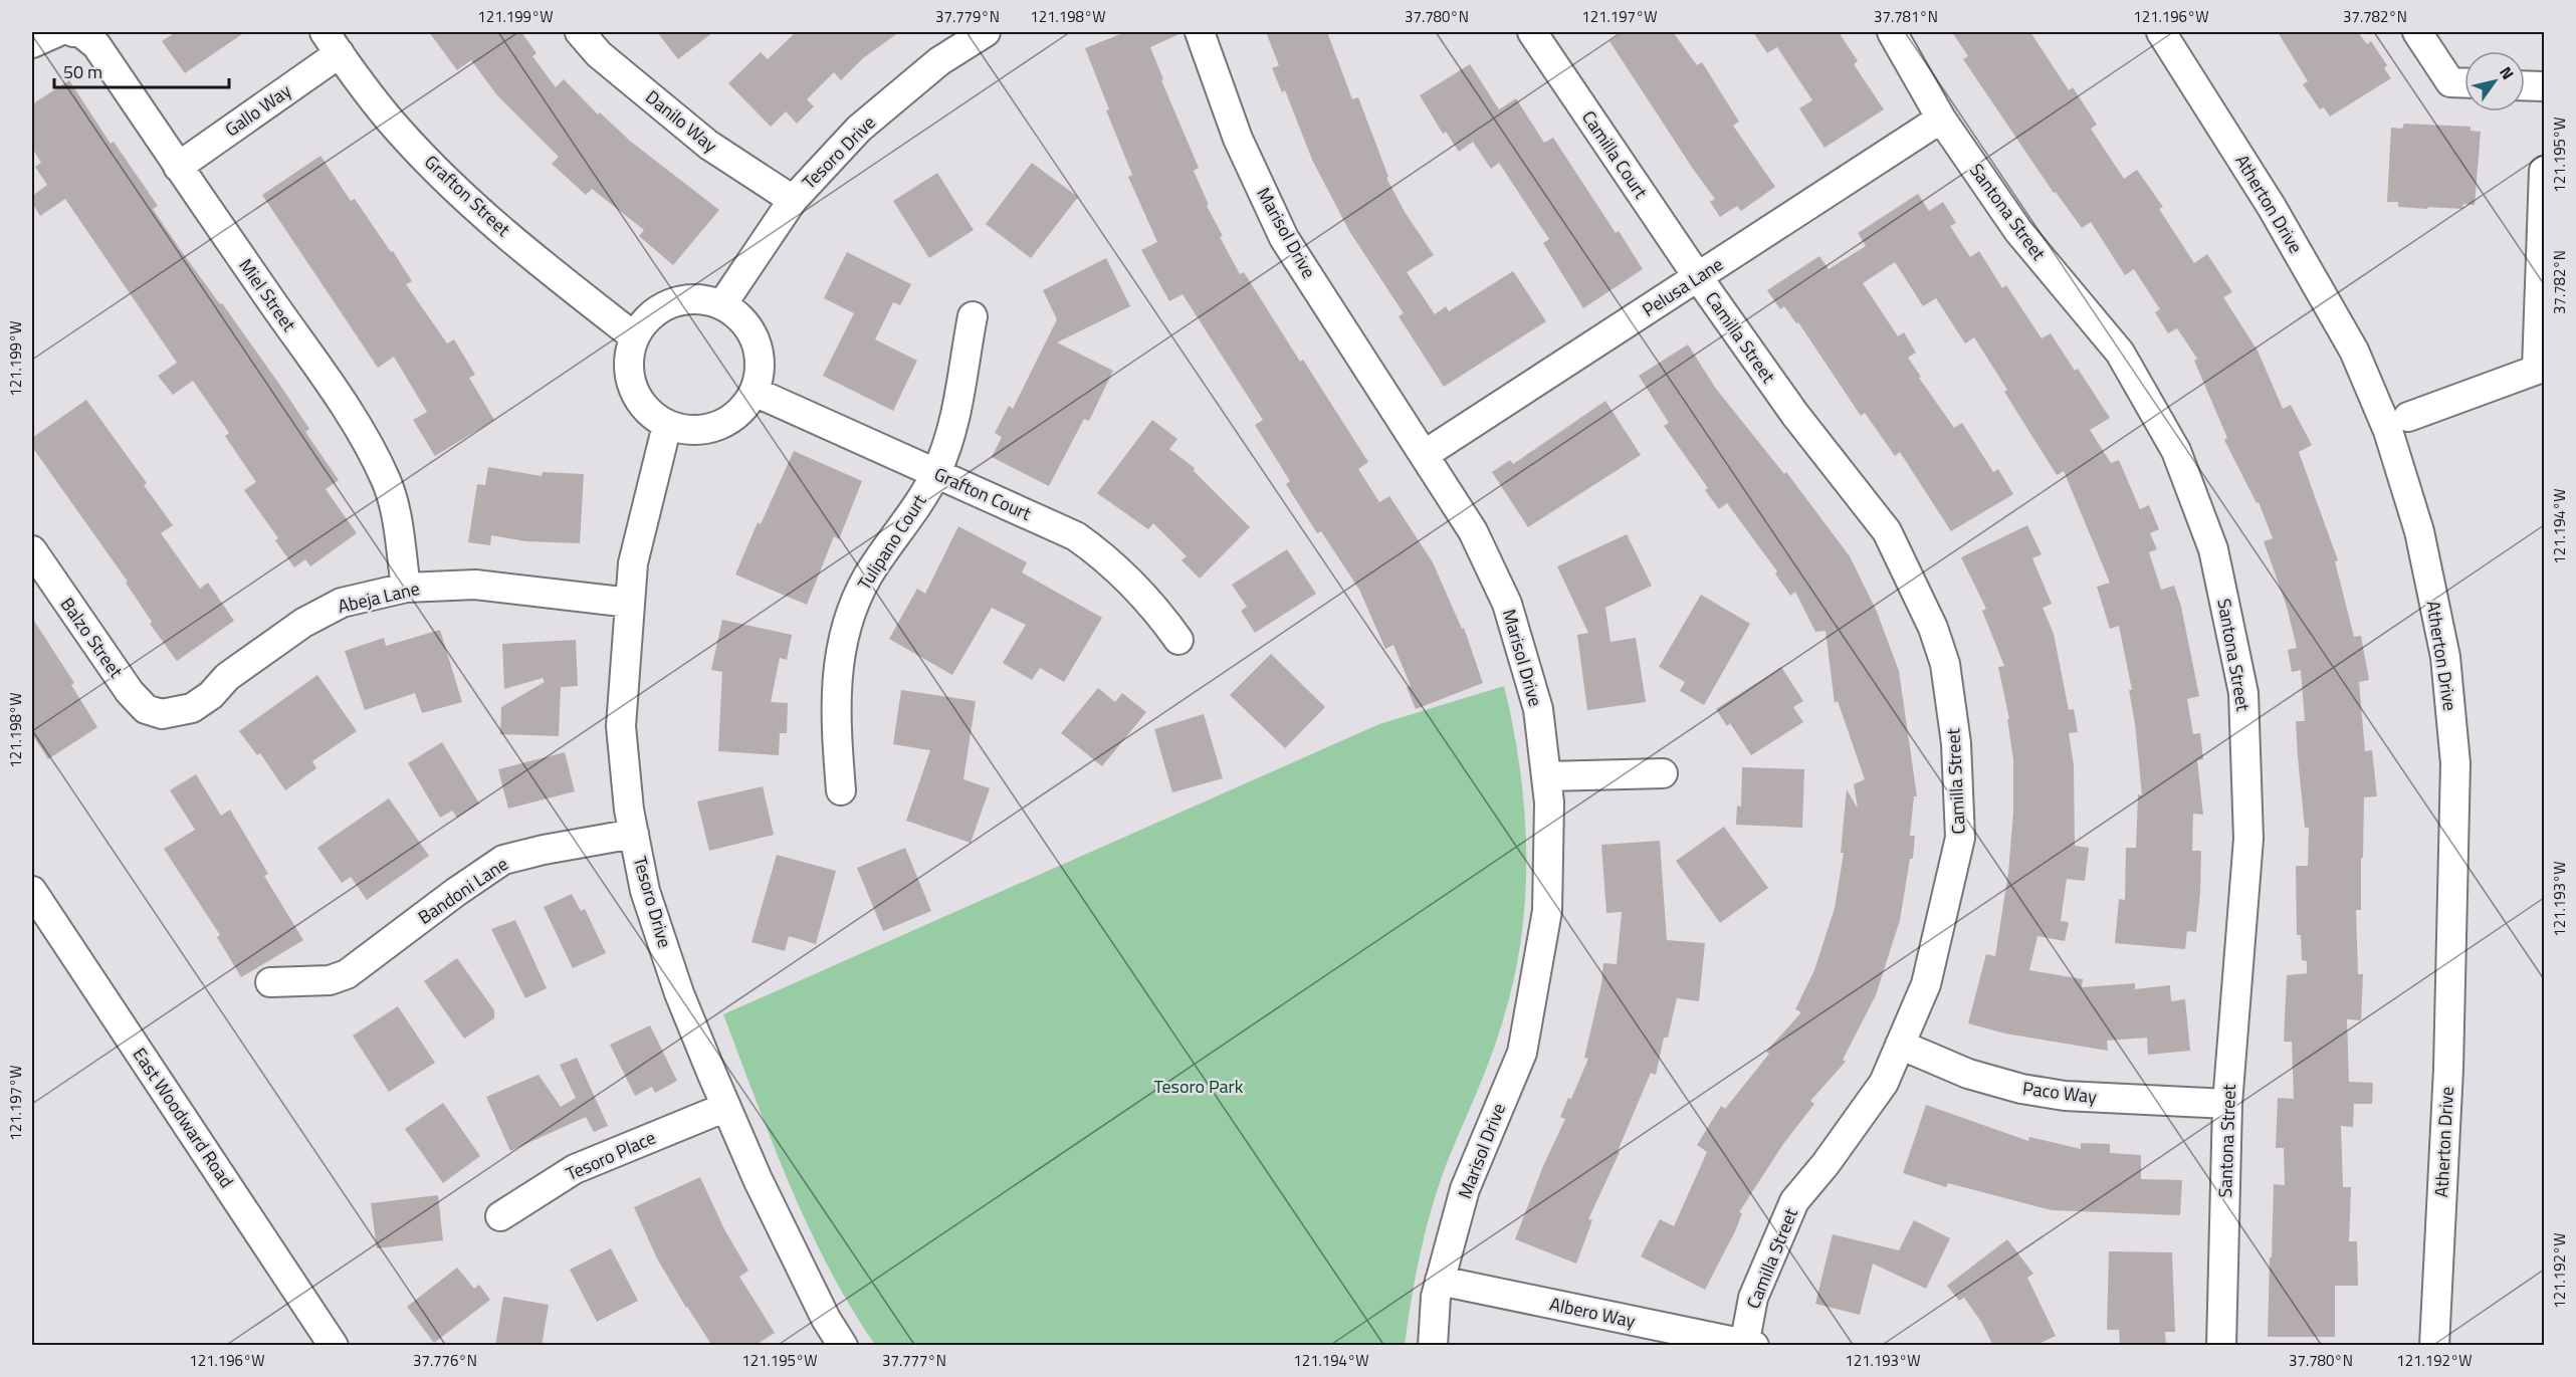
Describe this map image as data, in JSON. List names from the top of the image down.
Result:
{
  "streets": {
    "street": [
      "Gallo Way",
      "Danilo Way",
      "Tesoro Drive",
      "Camilla Court",
      "Grafton Street",
      "Atherton Drive",
      "Santona Street",
      "Marisol Drive",
      "Pelusa Lane",
      "Miel Street",
      "Camilla Street",
      "Grafton Court",
      "Tulipano Court",
      "Abeja Lane",
      "Balzo Street",
      "Bandoni Lane",
      "Paco Way",
      "East Woodward Road",
      "Tesoro Place",
      "Albero Way"
    ]
  },
  "crossings": [
    ["Gallo Way", "Grafton Street"],
    ["Gallo Way", "Miel Street"],
    ["Danilo Way", "Tesoro Drive"],
    ["Tesoro Drive", "Grafton Street"],
    ["Tesoro Drive", "Grafton Court"],
    ["Tesoro Drive", "Abeja Lane"],
    ["Tesoro Drive", "Bandoni Lane"],
    ["Tesoro Drive", "Tesoro Place"],
    ["Camilla Court", "Pelusa Lane"],
    ["Camilla Court", "Camilla Street"],
    ["Grafton Street", "Grafton Court"],
    ["Santona Street", "Pelusa Lane"],
    ["Santona Street", "Paco Way"],
    ["Marisol Drive", "Pelusa Lane"],
    ["Marisol Drive", "Albero Way"],
    ["Pelusa Lane", "Camilla Street"],
    ["Miel Street", "Abeja Lane"],
    ["Camilla Street", "Paco Way"],
    ["Camilla Street", "Albero Way"],
    ["Grafton Court", "Tulipano Court"],
    ["Abeja Lane", "Balzo Street"]
  ],
  "parks": ["Tesoro Park"],
  "scale_bar": "50 m",
  "north": "top right",
  "coordinates": [
    "121.199°W",
    "37.779°N",
    "121.198°W",
    "37.780°N",
    "121.197°W",
    "37.781°N",
    "121.196°W",
    "37.782°N",
    "121.195°W",
    "121.194°W",
    "121.193°W",
    "121.192°W",
    "37.776°N",
    "37.777°N"
  ]
}
